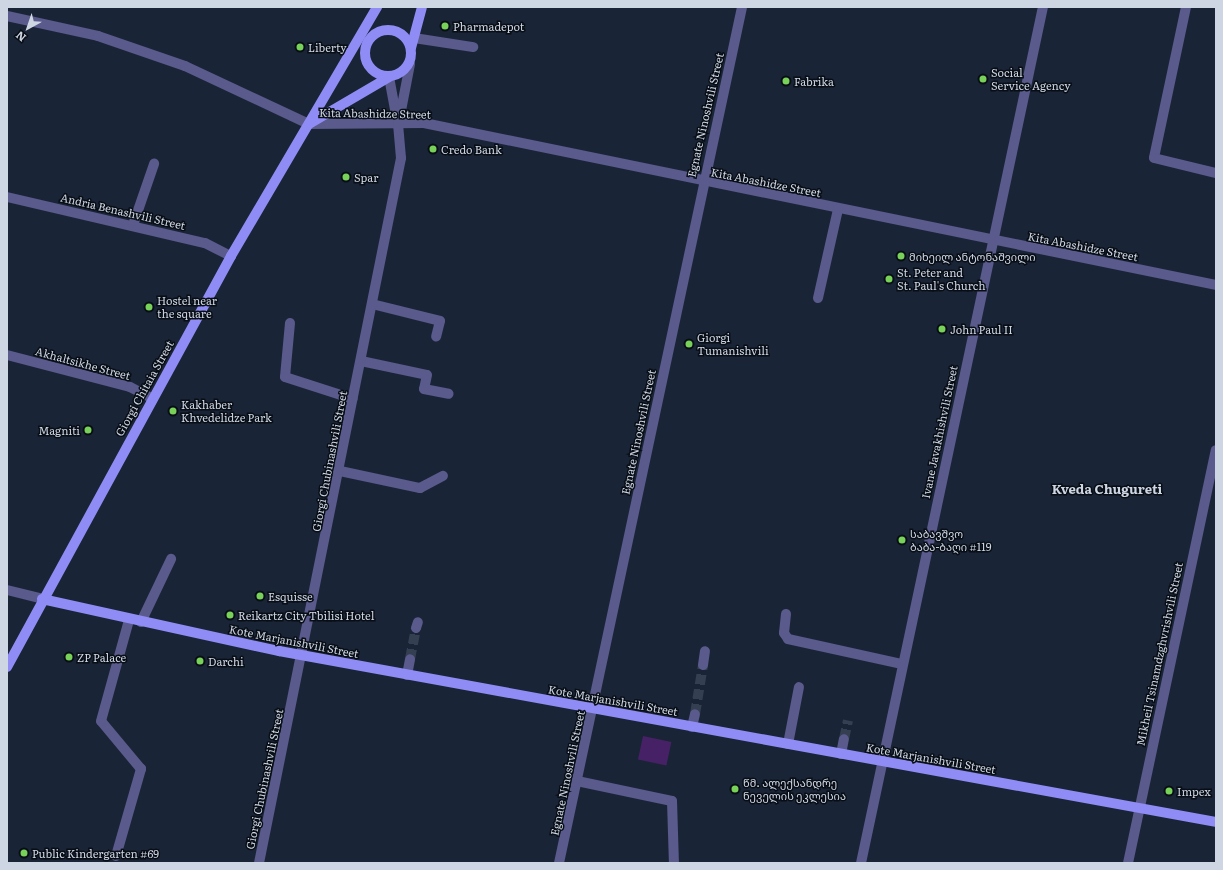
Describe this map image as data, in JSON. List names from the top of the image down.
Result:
{
  "streets": {
    "main road": ["Giorgi Chitaia Street", "Kote Marjanishvili Street"],
    "street": [
      "Kita Abashidze Street",
      "Egnate Ninoshvili Street",
      "Andria Benashvili Street",
      "Akhaltsikhe Street",
      "Ivane Javakhishvili Street",
      "Giorgi Chubinashvili Street",
      "Mikheil Tsinamdzghvrishvili Street"
    ]
  },
  "crossings": [
    ["Kita Abashidze Street", "Egnate Ninoshvili Street"],
    ["Kita Abashidze Street", "Giorgi Chitaia Street"],
    ["Kita Abashidze Street", "Ivane Javakhishvili Street"],
    ["Kita Abashidze Street", "Giorgi Chubinashvili Street"],
    ["Egnate Ninoshvili Street", "Kote Marjanishvili Street"],
    ["Andria Benashvili Street", "Giorgi Chitaia Street"],
    ["Akhaltsikhe Street", "Giorgi Chitaia Street"],
    ["Giorgi Chitaia Street", "Giorgi Chubinashvili Street"],
    ["Giorgi Chitaia Street", "Kote Marjanishvili Street"],
    ["Ivane Javakhishvili Street", "Kote Marjanishvili Street"],
    ["Giorgi Chubinashvili Street", "Kote Marjanishvili Street"],
    ["Kote Marjanishvili Street", "Mikheil Tsinamdzghvrishvili Street"]
  ],
  "districts": ["Kveda Chugureti"],
  "places": [
    "Pharmadepot",
    "Liberty",
    "Social Service Agency",
    "Fabrika",
    "Credo Bank",
    "Spar",
    "მიხეილ ანტონაშვილი",
    "St. Peter and St. Paul's Church",
    "Hostel near the square",
    "John Paul II",
    "Giorgi Tumanishvili",
    "Kakhaber Khvedelidze Park",
    "Magniti",
    "საბავშვო ბაბა-ბაღი #119",
    "Esquisse",
    "Reikartz City Tbilisi Hotel",
    "ZP Palace",
    "Darchi",
    "წმ. ალექსანდრე ნეველის ეკლესია",
    "Impex",
    "Public Kindergarten #69"
  ],
  "north": "bottom left"
}
